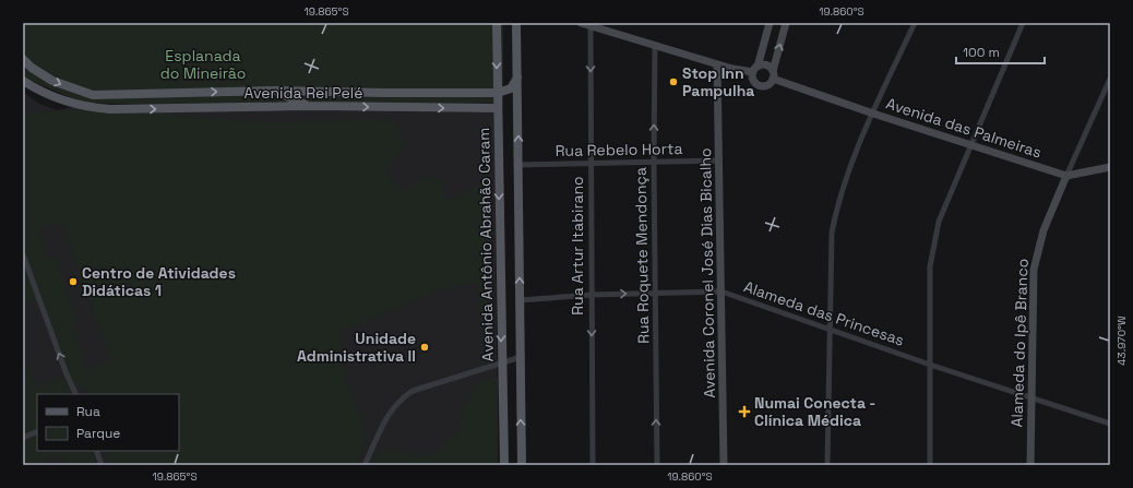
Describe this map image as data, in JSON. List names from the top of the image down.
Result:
{
  "streets": {
    "main road": ["Avenida Rei Pelé", "Avenida Antônio Abrahão Caram"],
    "street": [
      "Avenida das Palmeiras",
      "Rua Rebelo Horta",
      "Rua Artur Itabirano",
      "Rua Roquete Mendonça",
      "Avenida Coronel José Dias Bicalho",
      "Alameda das Princesas",
      "Alameda do Ipê Branco"
    ]
  },
  "crossings": [
    ["Avenida Rei Pelé", "Avenida Antônio Abrahão Caram"],
    ["Avenida das Palmeiras", "Alameda do Ipê Branco"],
    ["Rua Rebelo Horta", "Rua Artur Itabirano"],
    ["Rua Rebelo Horta", "Rua Roquete Mendonça"],
    ["Rua Rebelo Horta", "Avenida Coronel José Dias Bicalho"],
    ["Rua Artur Itabirano", "Alameda das Princesas"],
    ["Rua Roquete Mendonça", "Alameda das Princesas"],
    ["Avenida Coronel José Dias Bicalho", "Alameda das Princesas"],
    ["Alameda das Princesas", "Alameda do Ipê Branco"]
  ],
  "one_way": ["Rua Artur Itabirano", "Rua Roquete Mendonça"],
  "parks": ["Esplanada do Mineirão"],
  "places": {
    "other": ["Stop Inn Pampulha", "Centro de Atividades Didáticas 1", "Unidade Administrativa II"],
    "health": ["Numai Conecta - Clínica Médica"]
  },
  "legend": ["Rua", "Parque"],
  "scale_bar": "100 m",
  "coordinates": ["19.865°S", "19.860°S", "43.970°W"]
}
